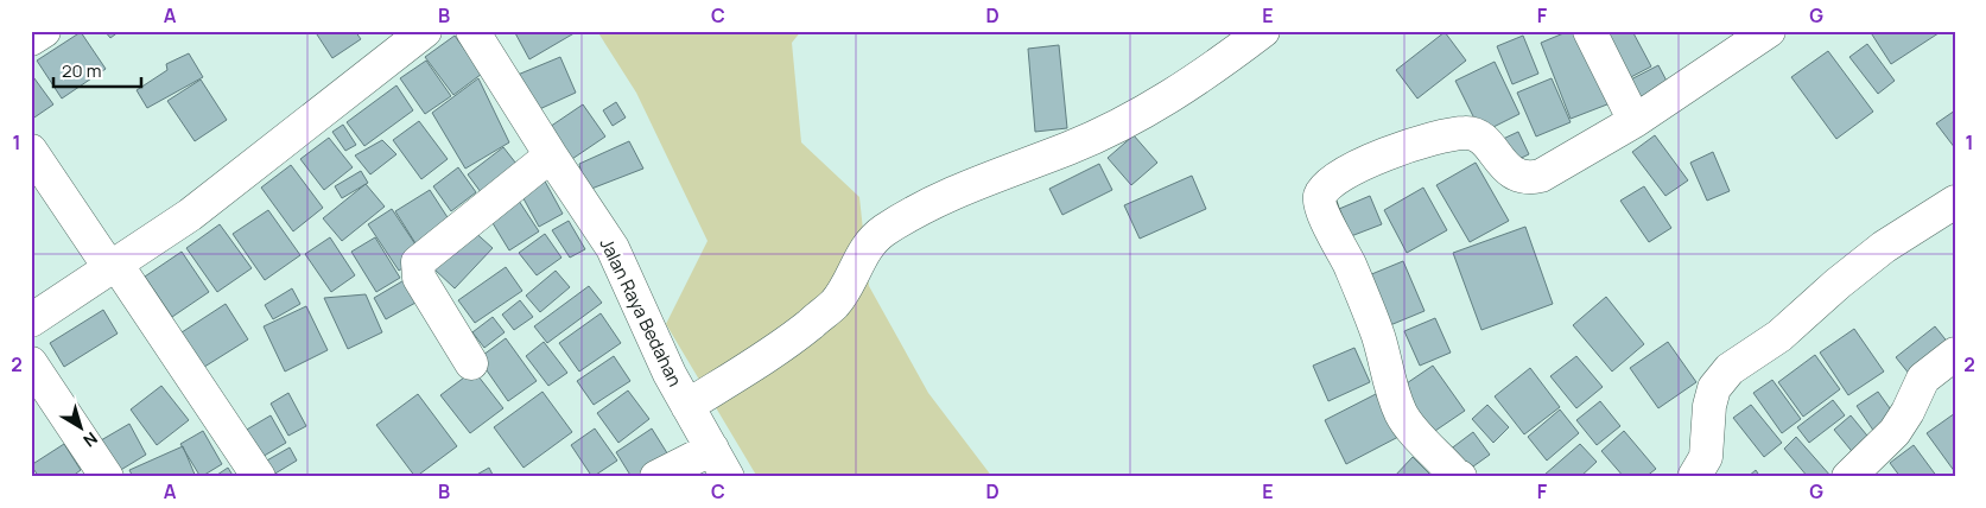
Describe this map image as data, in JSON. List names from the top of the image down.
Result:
{
  "streets": {
    "street": ["Jalan Raya Bedahan"]
  },
  "scale_bar": "20 m",
  "north": "bottom right",
  "grid": {
    "columns": [
      "A",
      "B",
      "C",
      "D",
      "E",
      "F",
      "G"
    ],
    "rows": ["1", "2"]
  }
}
